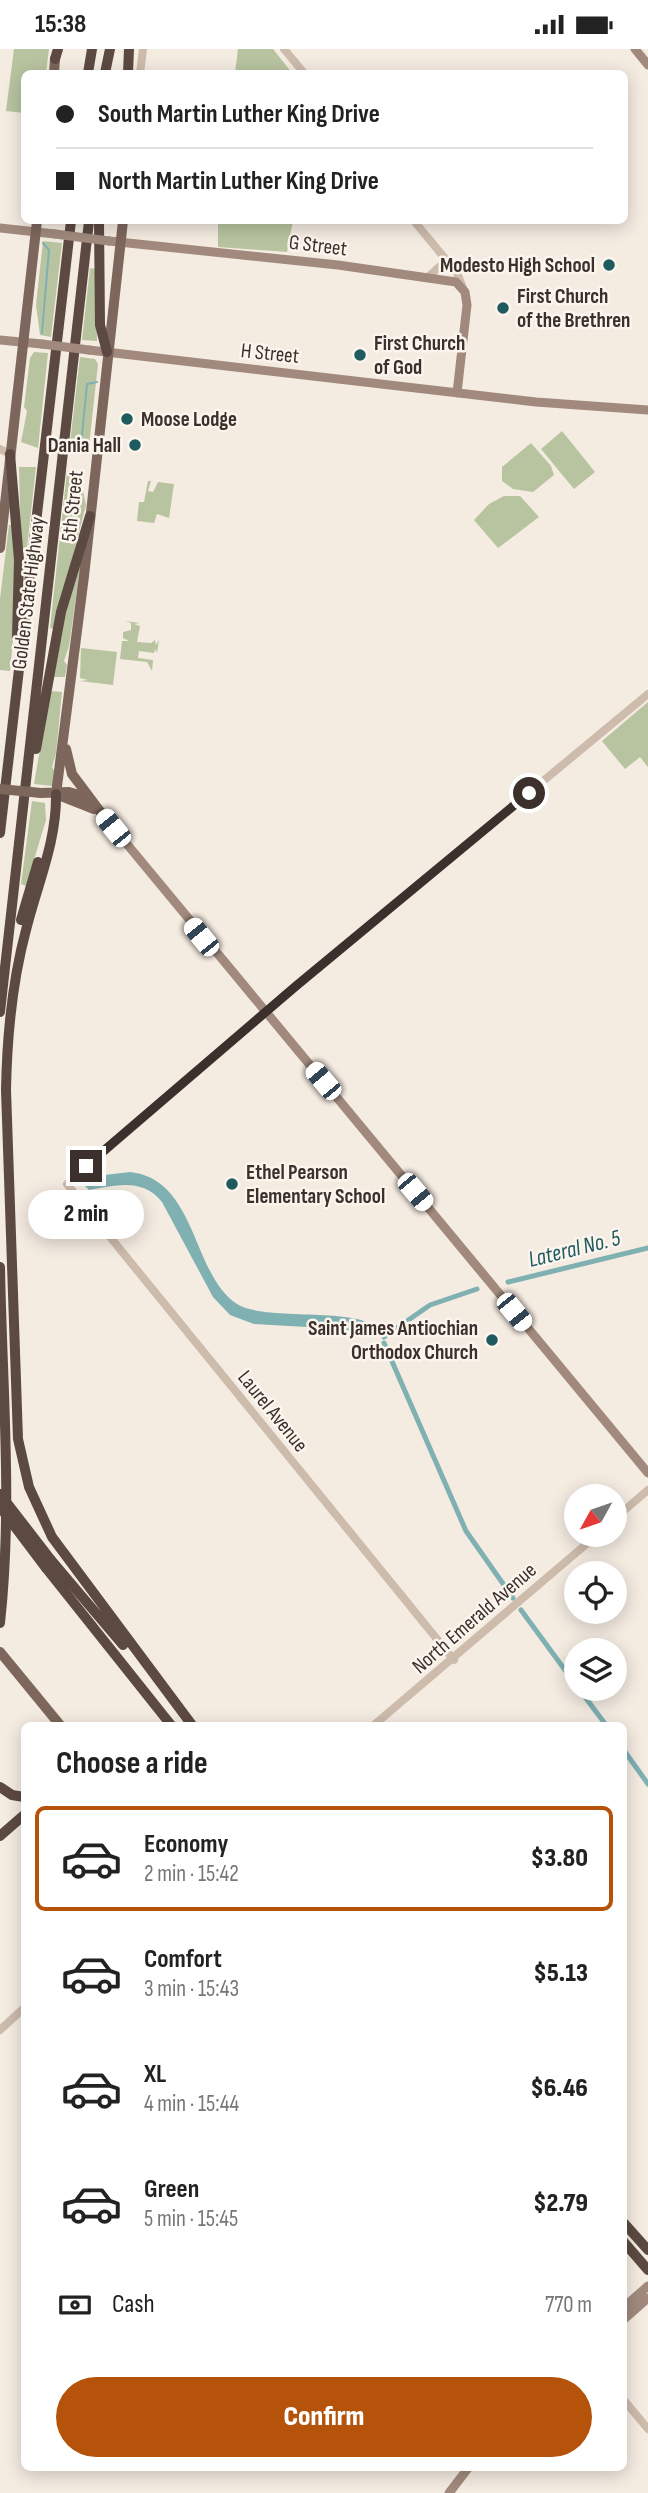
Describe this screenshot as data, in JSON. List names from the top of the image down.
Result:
{
  "streets": {
    "highway": ["Golden State Highway"],
    "main road": ["G Street", "H Street", "5th Street"],
    "street": ["Laurel Avenue", "North Emerald Avenue"]
  },
  "crossings": [
    ["G Street", "5th Street"],
    ["H Street", "5th Street"],
    ["Laurel Avenue", "North Emerald Avenue"]
  ],
  "water": ["Lateral No. 5"],
  "places": [
    "Modesto High School",
    "First Church of the Brethren",
    "First Church of God",
    "Moose Lodge",
    "Dania Hall",
    "Ethel Pearson Elementary School",
    "Saint James Antiochian Orthodox Church"
  ],
  "north": "bottom left",
  "page": {
    "status": "15:38",
    "banner": ["South Martin Luther King Drive", "North Martin Luther King Drive"],
    "bubble": "2 min",
    "heading": "Choose a ride",
    "list": [
      {
        "name": "Economy",
        "note": "2 min · 15:42",
        "value": "$3.80"
      },
      {
        "name": "Comfort",
        "note": "3 min · 15:43",
        "value": "$5.13"
      },
      {
        "name": "XL",
        "note": "4 min · 15:44",
        "value": "$6.46"
      },
      {
        "name": "Green",
        "note": "5 min · 15:45",
        "value": "$2.79"
      }
    ],
    "pay": ["Cash", "770 m"],
    "buttons": "Confirm"
  }
}
